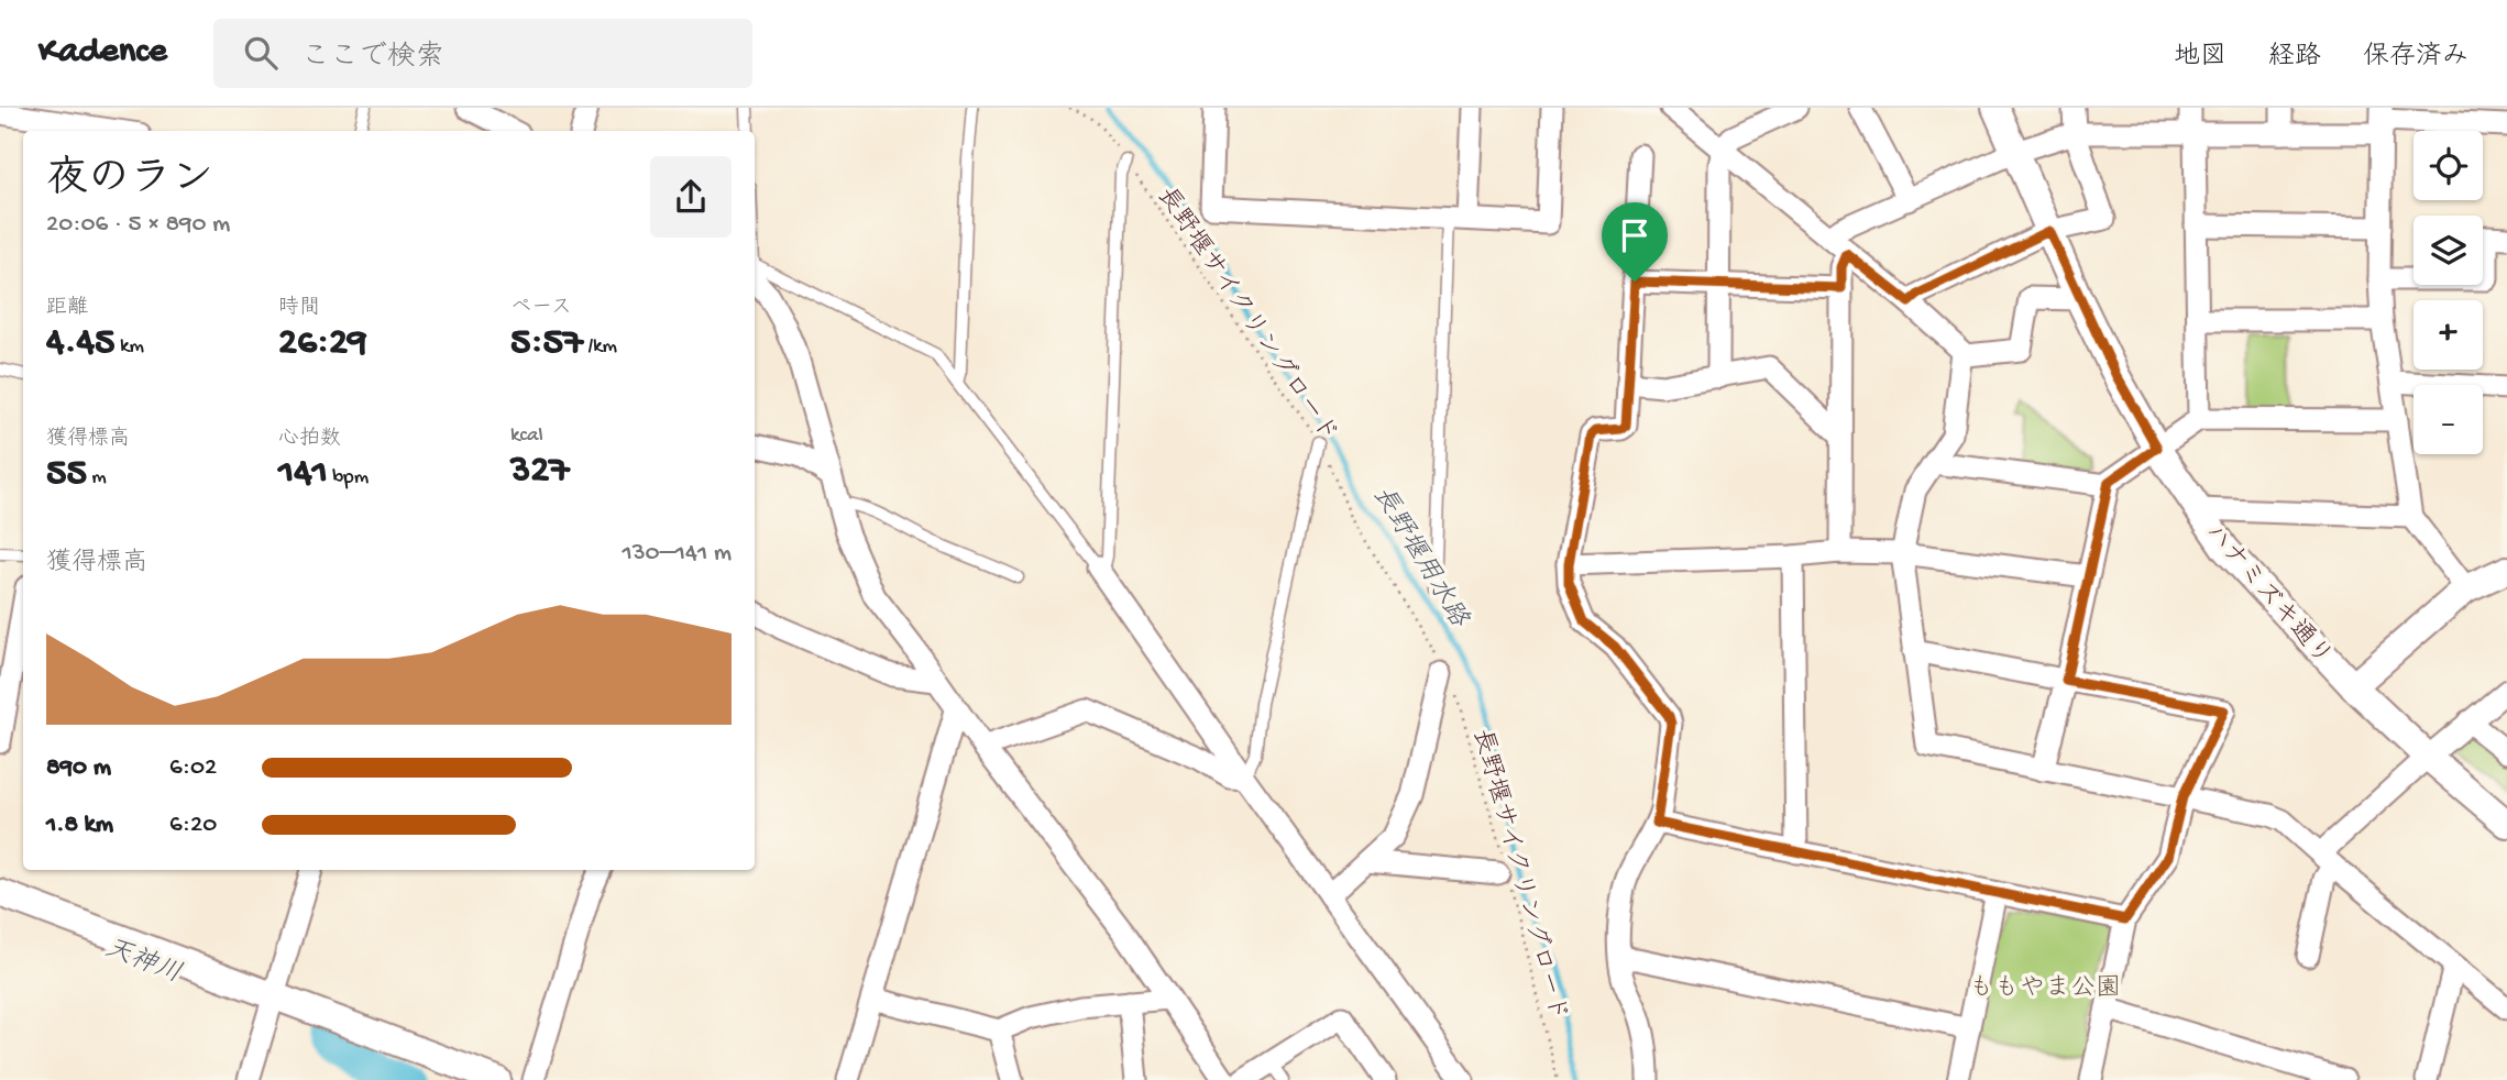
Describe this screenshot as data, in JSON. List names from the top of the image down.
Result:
{
  "streets": {
    "street": ["ハナミズキ通り"],
    "path": ["長野堰サイクリングロード"]
  },
  "water": ["長野堰用水路", "天神川"],
  "parks": ["ももやま公園"],
  "page": {
    "header": "Kadence",
    "search": "ここで検索",
    "nav": ["地図", "経路", "保存済み"],
    "map_buttons": ["+", "−"],
    "heading": ["夜のラン", "20:06 · 5 × 890 m"],
    "stats": [
      ["距離", "4.45 km"],
      ["時間", "26:29"],
      ["ペース", "5:57 /km"],
      ["獲得標高", "55 m"],
      ["心拍数", "141 bpm"],
      ["kcal", "327"]
    ],
    "chart": ["獲得標高", "130–141 m"],
    "list": [
      {
        "name": "890 m",
        "note": "6:02"
      },
      {
        "name": "1.8 km",
        "note": "6:20"
      }
    ]
  }
}
